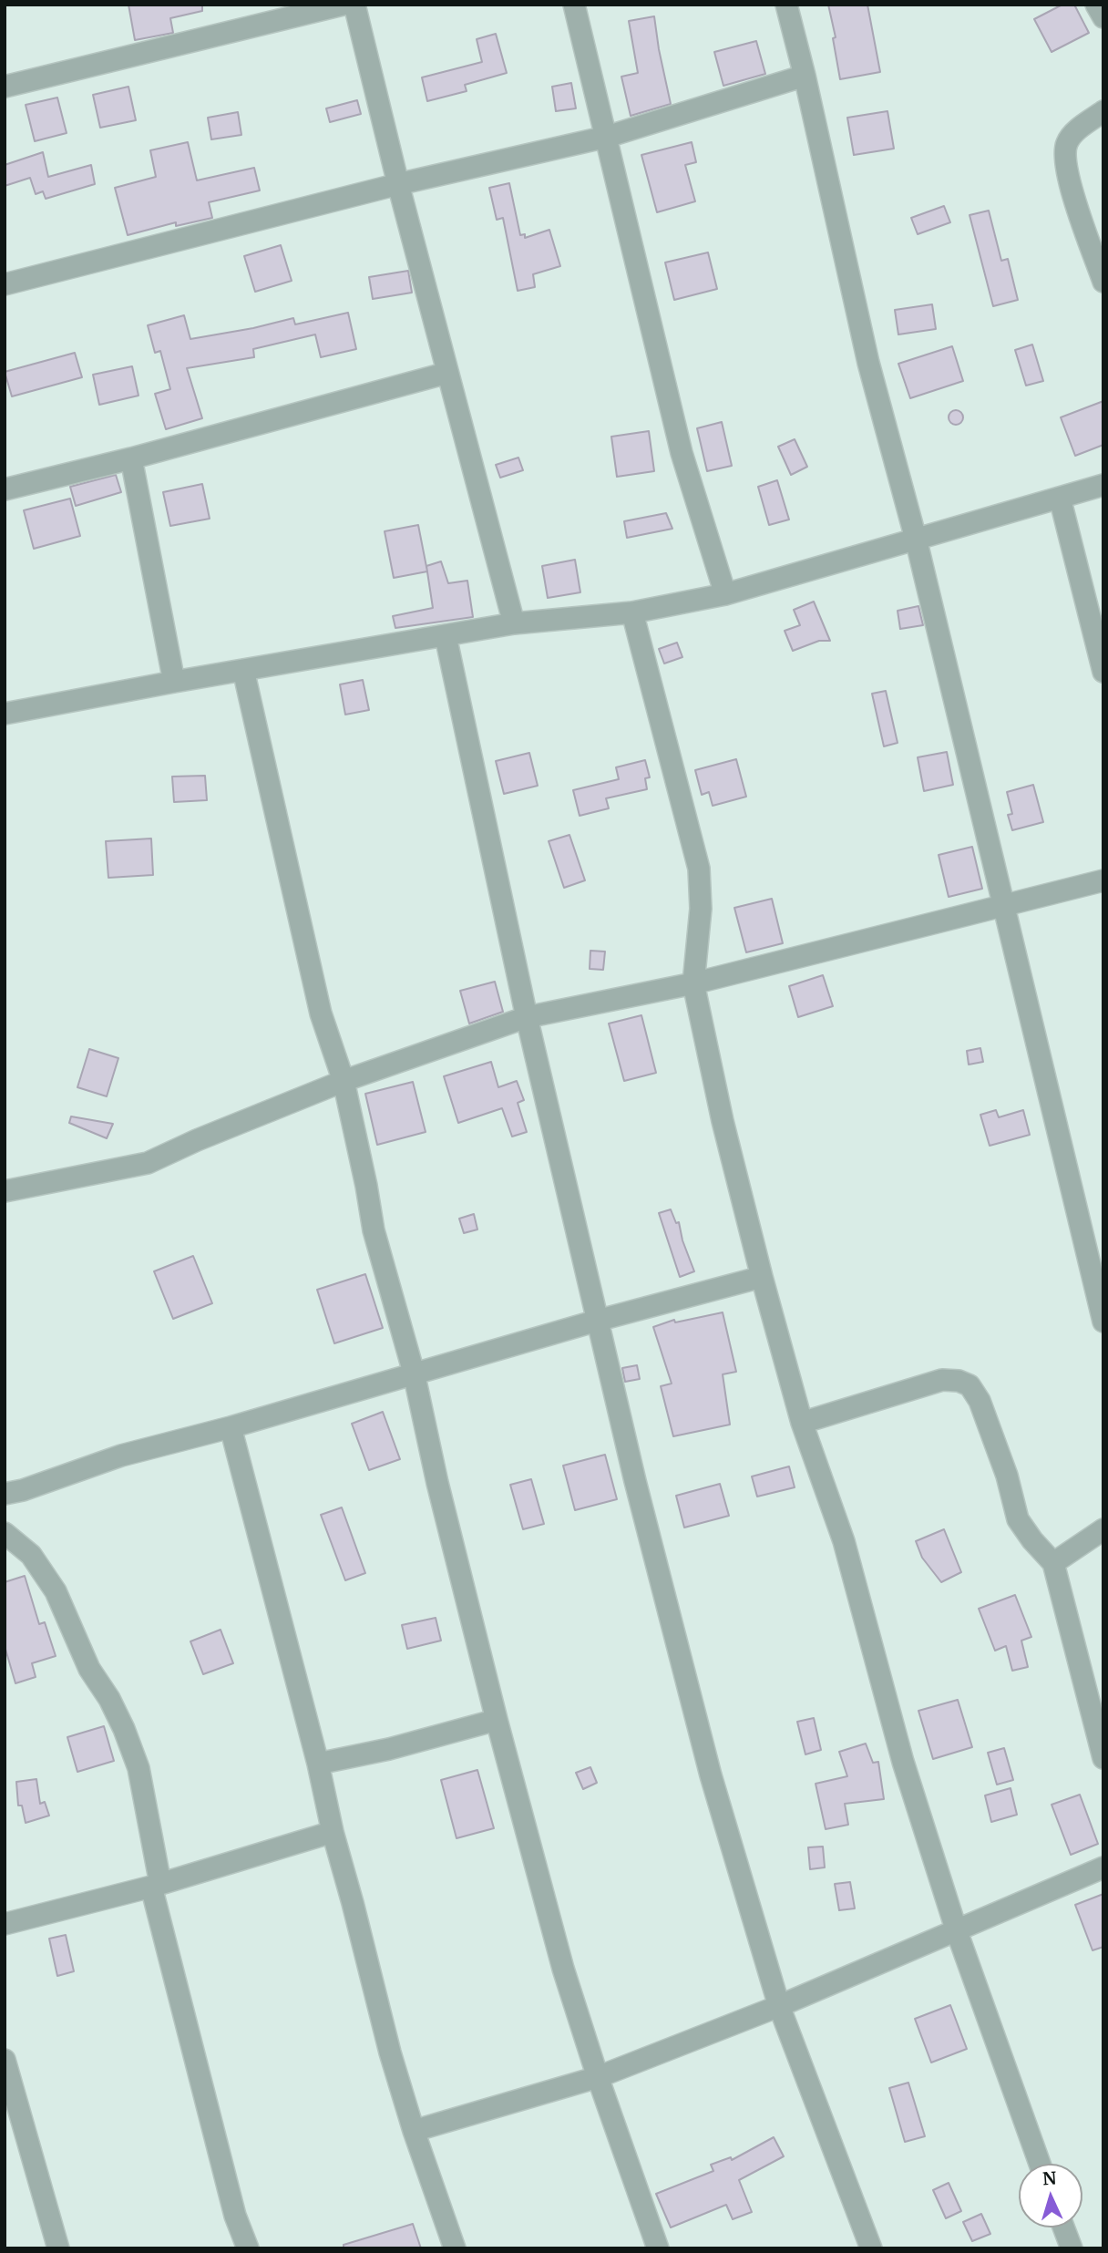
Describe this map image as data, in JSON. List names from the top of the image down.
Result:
{
  "north": "top"
}
